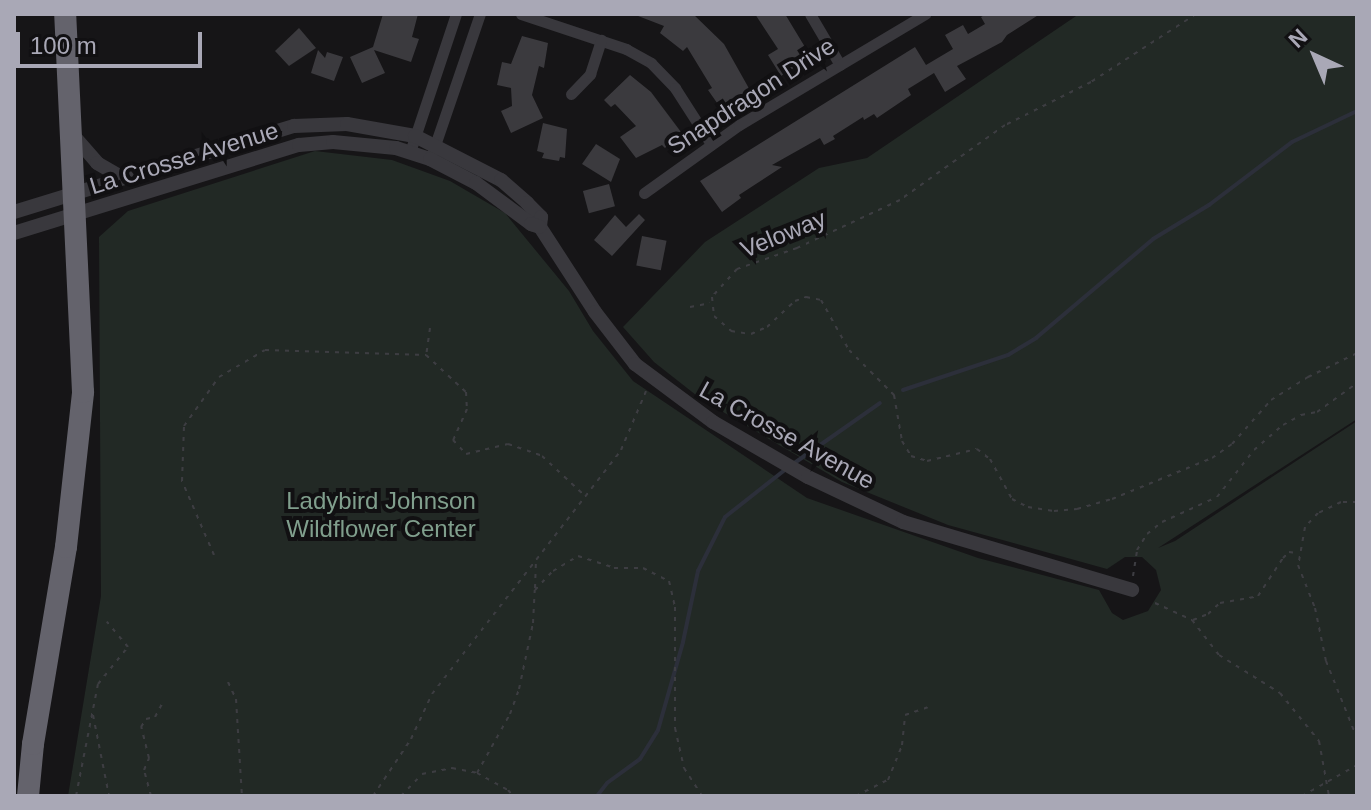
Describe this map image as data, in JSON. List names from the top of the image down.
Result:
{
  "streets": {
    "street": ["Snapdragon Drive", "La Crosse Avenue"],
    "path": ["Veloway"]
  },
  "parks": ["Ladybird Johnson Wildflower Center"],
  "scale_bar": "100 m",
  "north": "top left"
}
